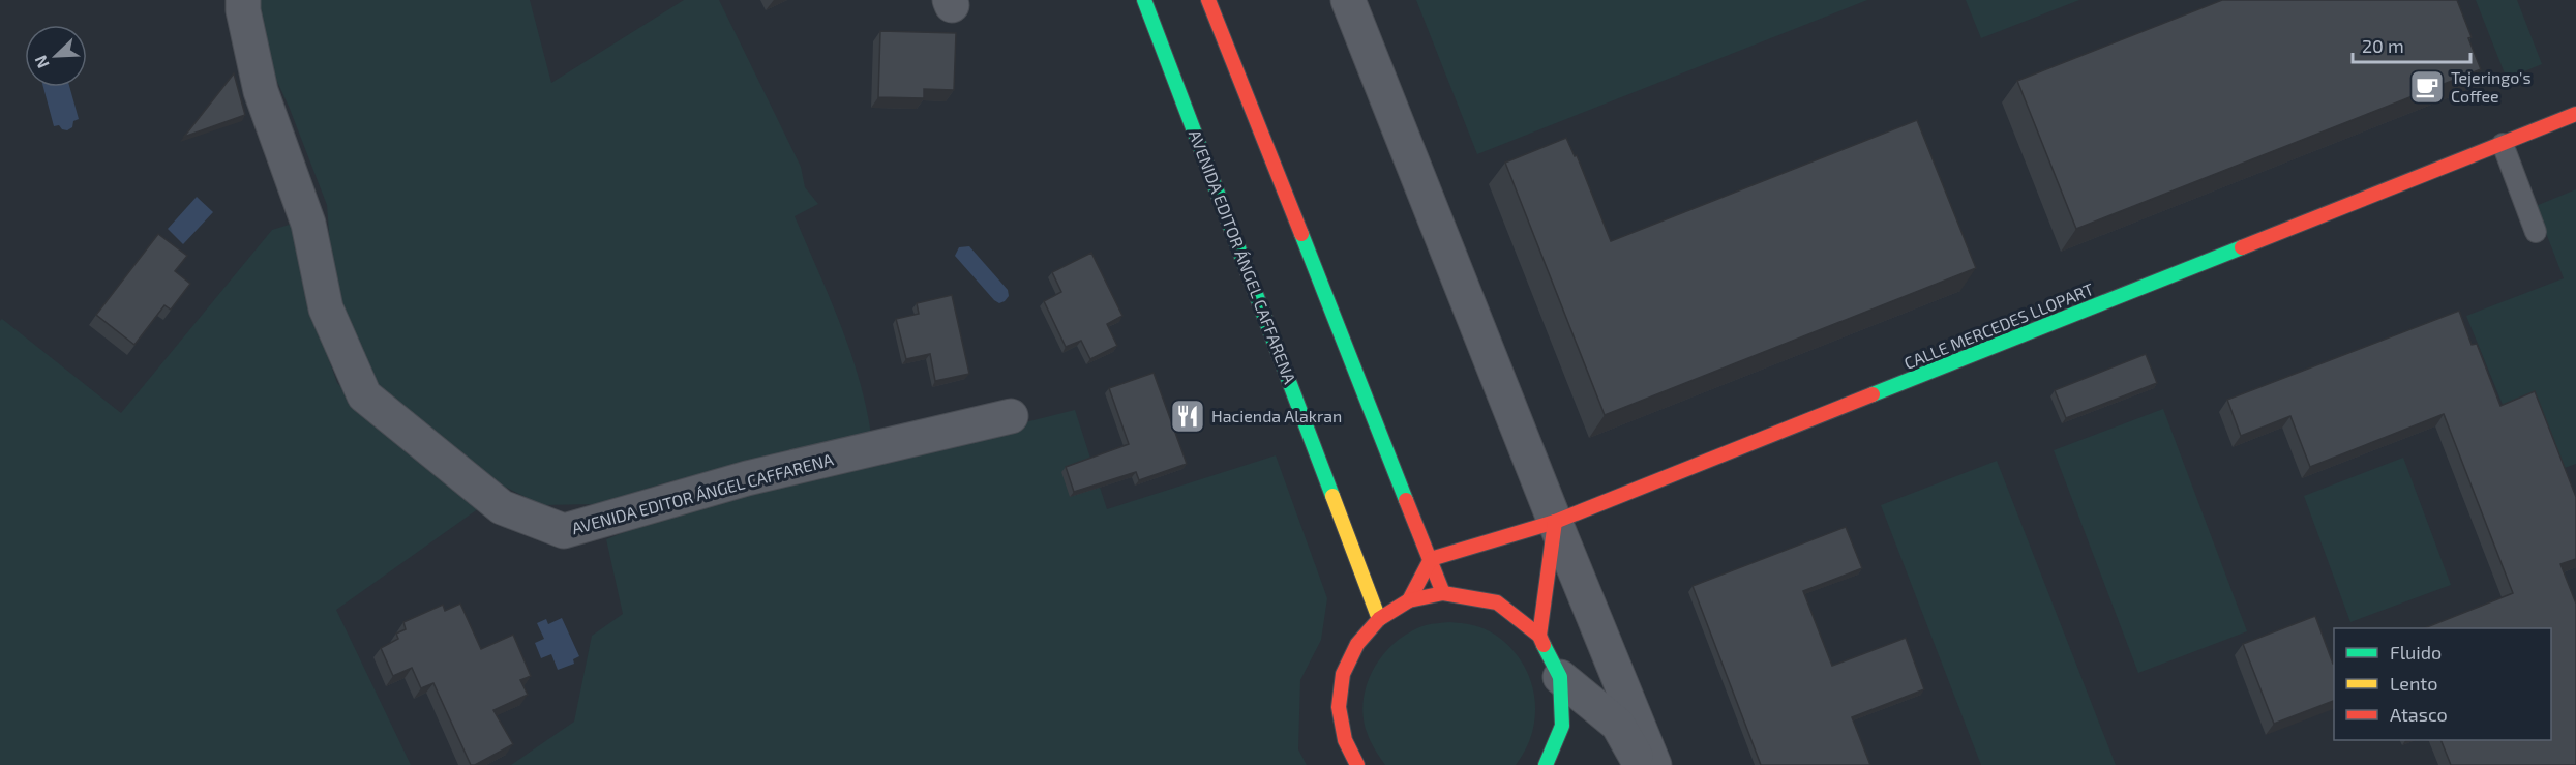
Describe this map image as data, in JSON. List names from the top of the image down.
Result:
{
  "streets": {
    "main road": ["AVENIDA EDITOR ÁNGEL CAFFARENA", "CALLE MERCEDES LLOPART"]
  },
  "places": {
    "cafe": ["Tejeringo's Coffee"],
    "restaurant": ["Hacienda Alakran"]
  },
  "legend": ["Fluido", "Lento", "Atasco"],
  "scale_bar": "20 m",
  "north": "bottom left"
}
